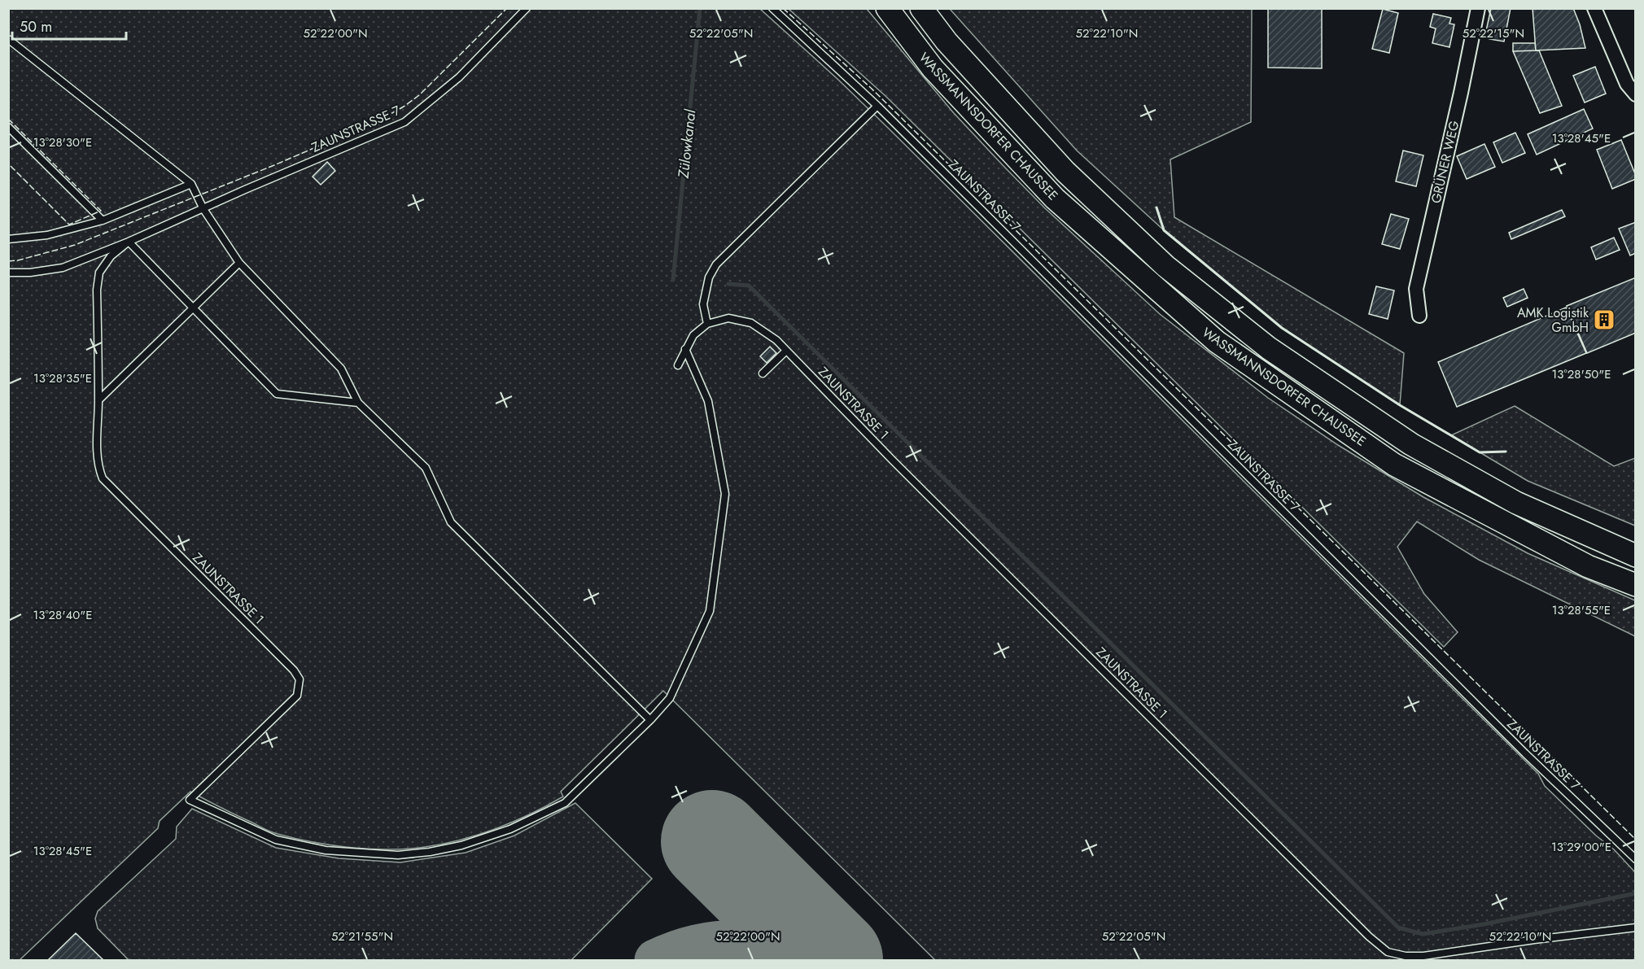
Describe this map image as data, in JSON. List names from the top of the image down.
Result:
{
  "streets": {
    "main road": ["WASSMANNSDORFER CHAUSSEE"],
    "street": ["GRÜNER WEG"],
    "lane": ["ZAUNSTRASSE 7", "ZAUNSTRASSE 1"]
  },
  "crossings": [
    ["ZAUNSTRASSE 7", "ZAUNSTRASSE 1"]
  ],
  "water": ["Zülowkanal"],
  "places": {
    "building": ["AMK Logistik GmbH"]
  },
  "scale_bar": "50 m",
  "coordinates": [
    "52°22'00\"N",
    "52°22'05\"N",
    "52°22'10\"N",
    "52°22'15\"N",
    "13°28'45\"E",
    "13°28'30\"E",
    "13°28'50\"E",
    "13°28'35\"E",
    "13°28'55\"E",
    "13°28'40\"E",
    "13°29'00\"E",
    "52°21'55\"N"
  ]
}
